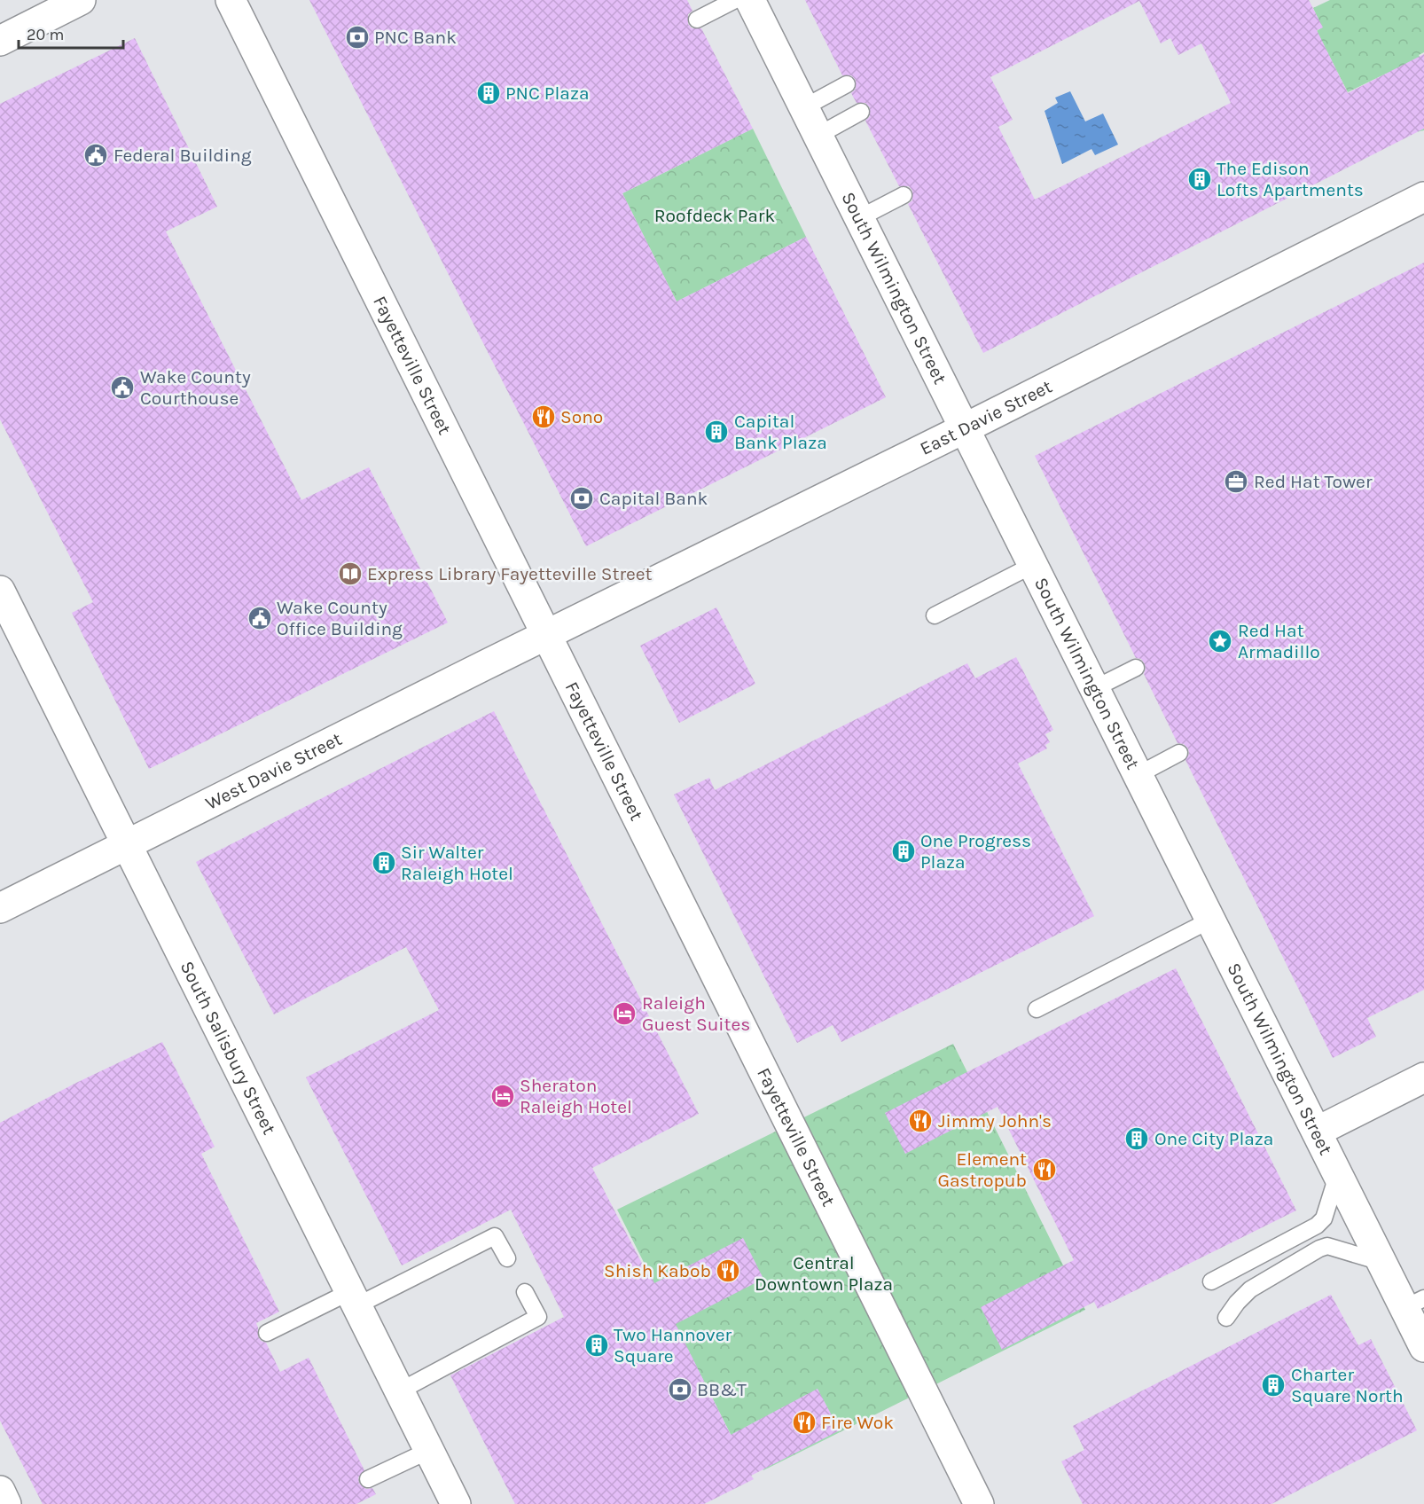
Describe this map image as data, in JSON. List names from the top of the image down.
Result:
{
  "streets": {
    "street": [
      "South Wilmington Street",
      "Fayetteville Street",
      "East Davie Street",
      "West Davie Street",
      "South Salisbury Street"
    ]
  },
  "crossings": [
    ["South Wilmington Street", "East Davie Street"],
    ["Fayetteville Street", "East Davie Street"],
    ["Fayetteville Street", "West Davie Street"],
    ["East Davie Street", "West Davie Street"],
    ["West Davie Street", "South Salisbury Street"]
  ],
  "parks": ["Roofdeck Park", "Central Downtown Plaza"],
  "places": {
    "bank": ["PNC Bank", "Capital Bank", "BB&T"],
    "building": [
      "PNC Plaza",
      "The Edison Lofts Apartments",
      "Capital Bank Plaza",
      "One Progress Plaza",
      "Sir Walter Raleigh Hotel",
      "One City Plaza",
      "Two Hannover Square",
      "Charter Square North"
    ],
    "public building": ["Federal Building", "Wake County Courthouse", "Wake County Office Building"],
    "restaurant": [
      "Sono",
      "Jimmy John's",
      "Element Gastropub",
      "Shish Kabob",
      "Fire Wok"
    ],
    "office": ["Red Hat Tower"],
    "library": ["Express Library Fayetteville Street"],
    "place": ["Red Hat Armadillo"],
    "hotel": ["Raleigh Guest Suites", "Sheraton Raleigh Hotel"]
  },
  "scale_bar": "20 m"
}
